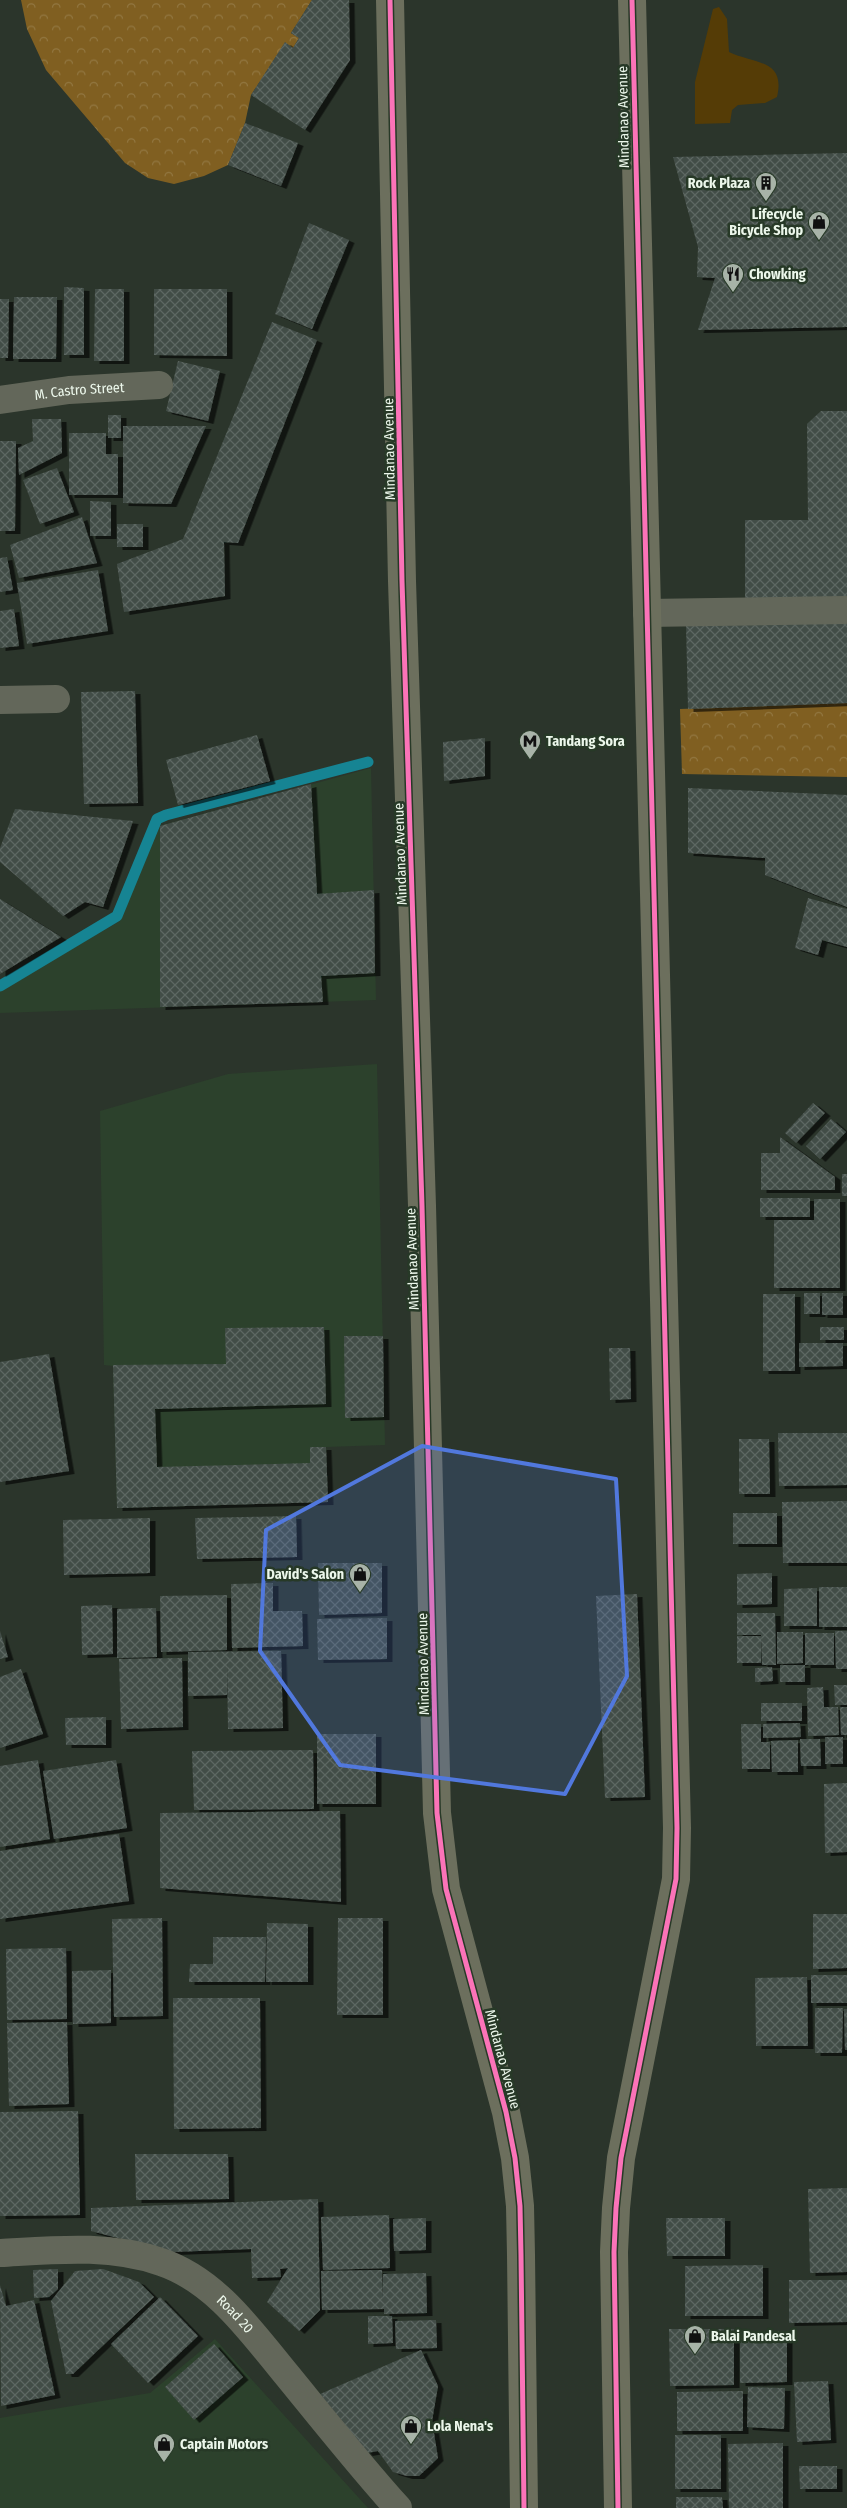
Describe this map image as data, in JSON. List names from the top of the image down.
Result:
{
  "streets": {
    "main road": ["Mindanao Avenue"],
    "street": ["M. Castro Street", "Road 20"]
  },
  "places": {
    "building": ["Rock Plaza"],
    "shop": [
      "Lifecycle Bicycle Shop",
      "David's Salon",
      "Balai Pandesal",
      "Lola Nena's",
      "Captain Motors"
    ],
    "restaurant": ["Chowking"],
    "metro station": ["Tandang Sora"]
  }
}
